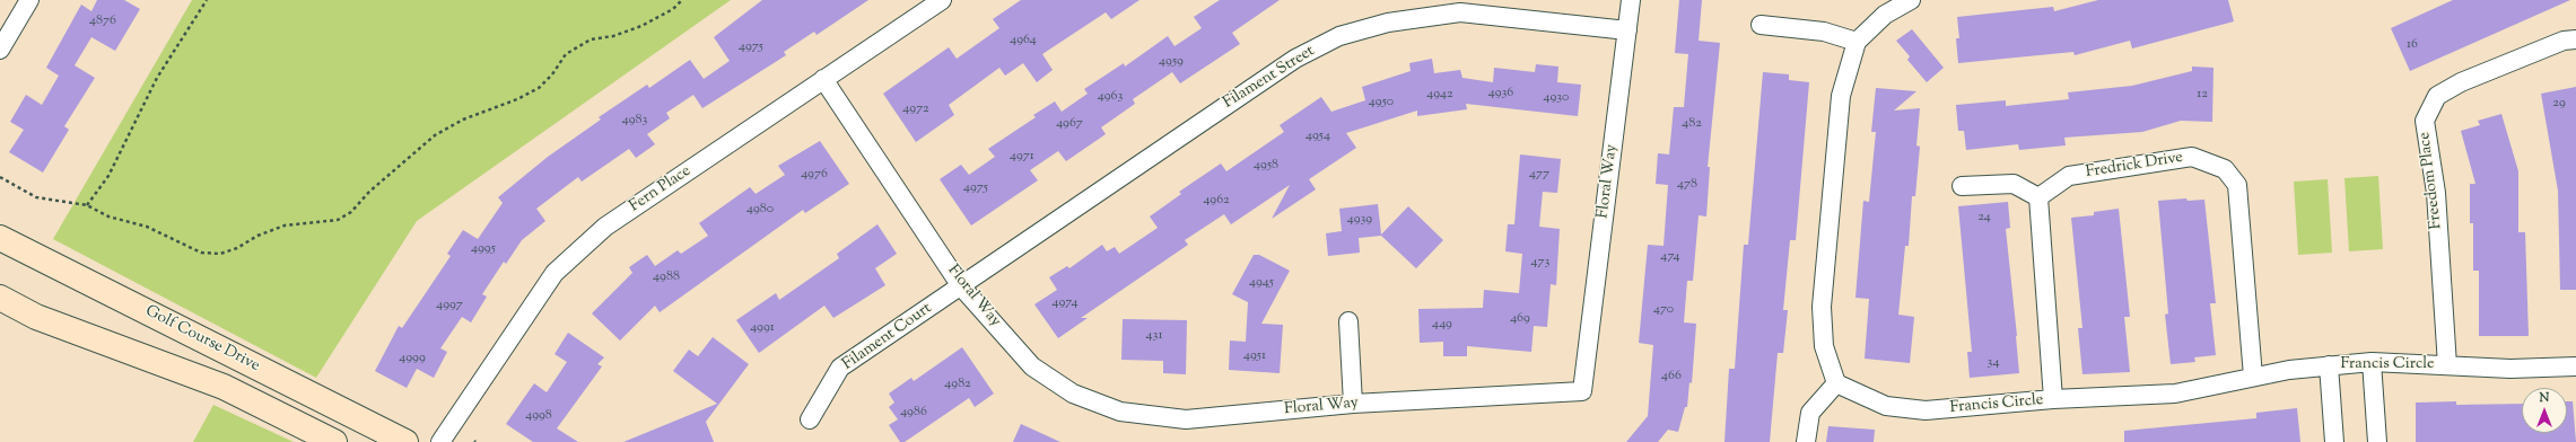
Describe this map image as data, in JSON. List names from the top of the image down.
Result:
{
  "streets": {
    "street": [
      "Filament Street",
      "Fredrick Drive",
      "Freedom Place",
      "Floral Way",
      "Fern Place",
      "Filament Court",
      "Golf Course Drive",
      "Francis Circle"
    ]
  },
  "crossings": [
    ["Filament Street", "Floral Way"],
    ["Filament Street", "Filament Court"],
    ["Fredrick Drive", "Francis Circle"],
    ["Freedom Place", "Francis Circle"],
    ["Floral Way", "Fern Place"],
    ["Floral Way", "Filament Court"]
  ],
  "house_numbers": [
    "4876",
    "4964",
    "16",
    "4975",
    "4959",
    "4936",
    "4942",
    "12",
    "4963",
    "4930",
    "4950",
    "29",
    "4972",
    "4983",
    "4967",
    "482",
    "4954",
    "4971",
    "4958",
    "4976",
    "477",
    "478",
    "4975",
    "4962",
    "4980",
    "24",
    "4939",
    "4995",
    "474",
    "473",
    "4988",
    "4945",
    "4974",
    "4997",
    "470",
    "469",
    "449",
    "4991",
    "431",
    "4951",
    "4999",
    "34",
    "466",
    "4982",
    "4986",
    "4998"
  ],
  "north": "top"
}
